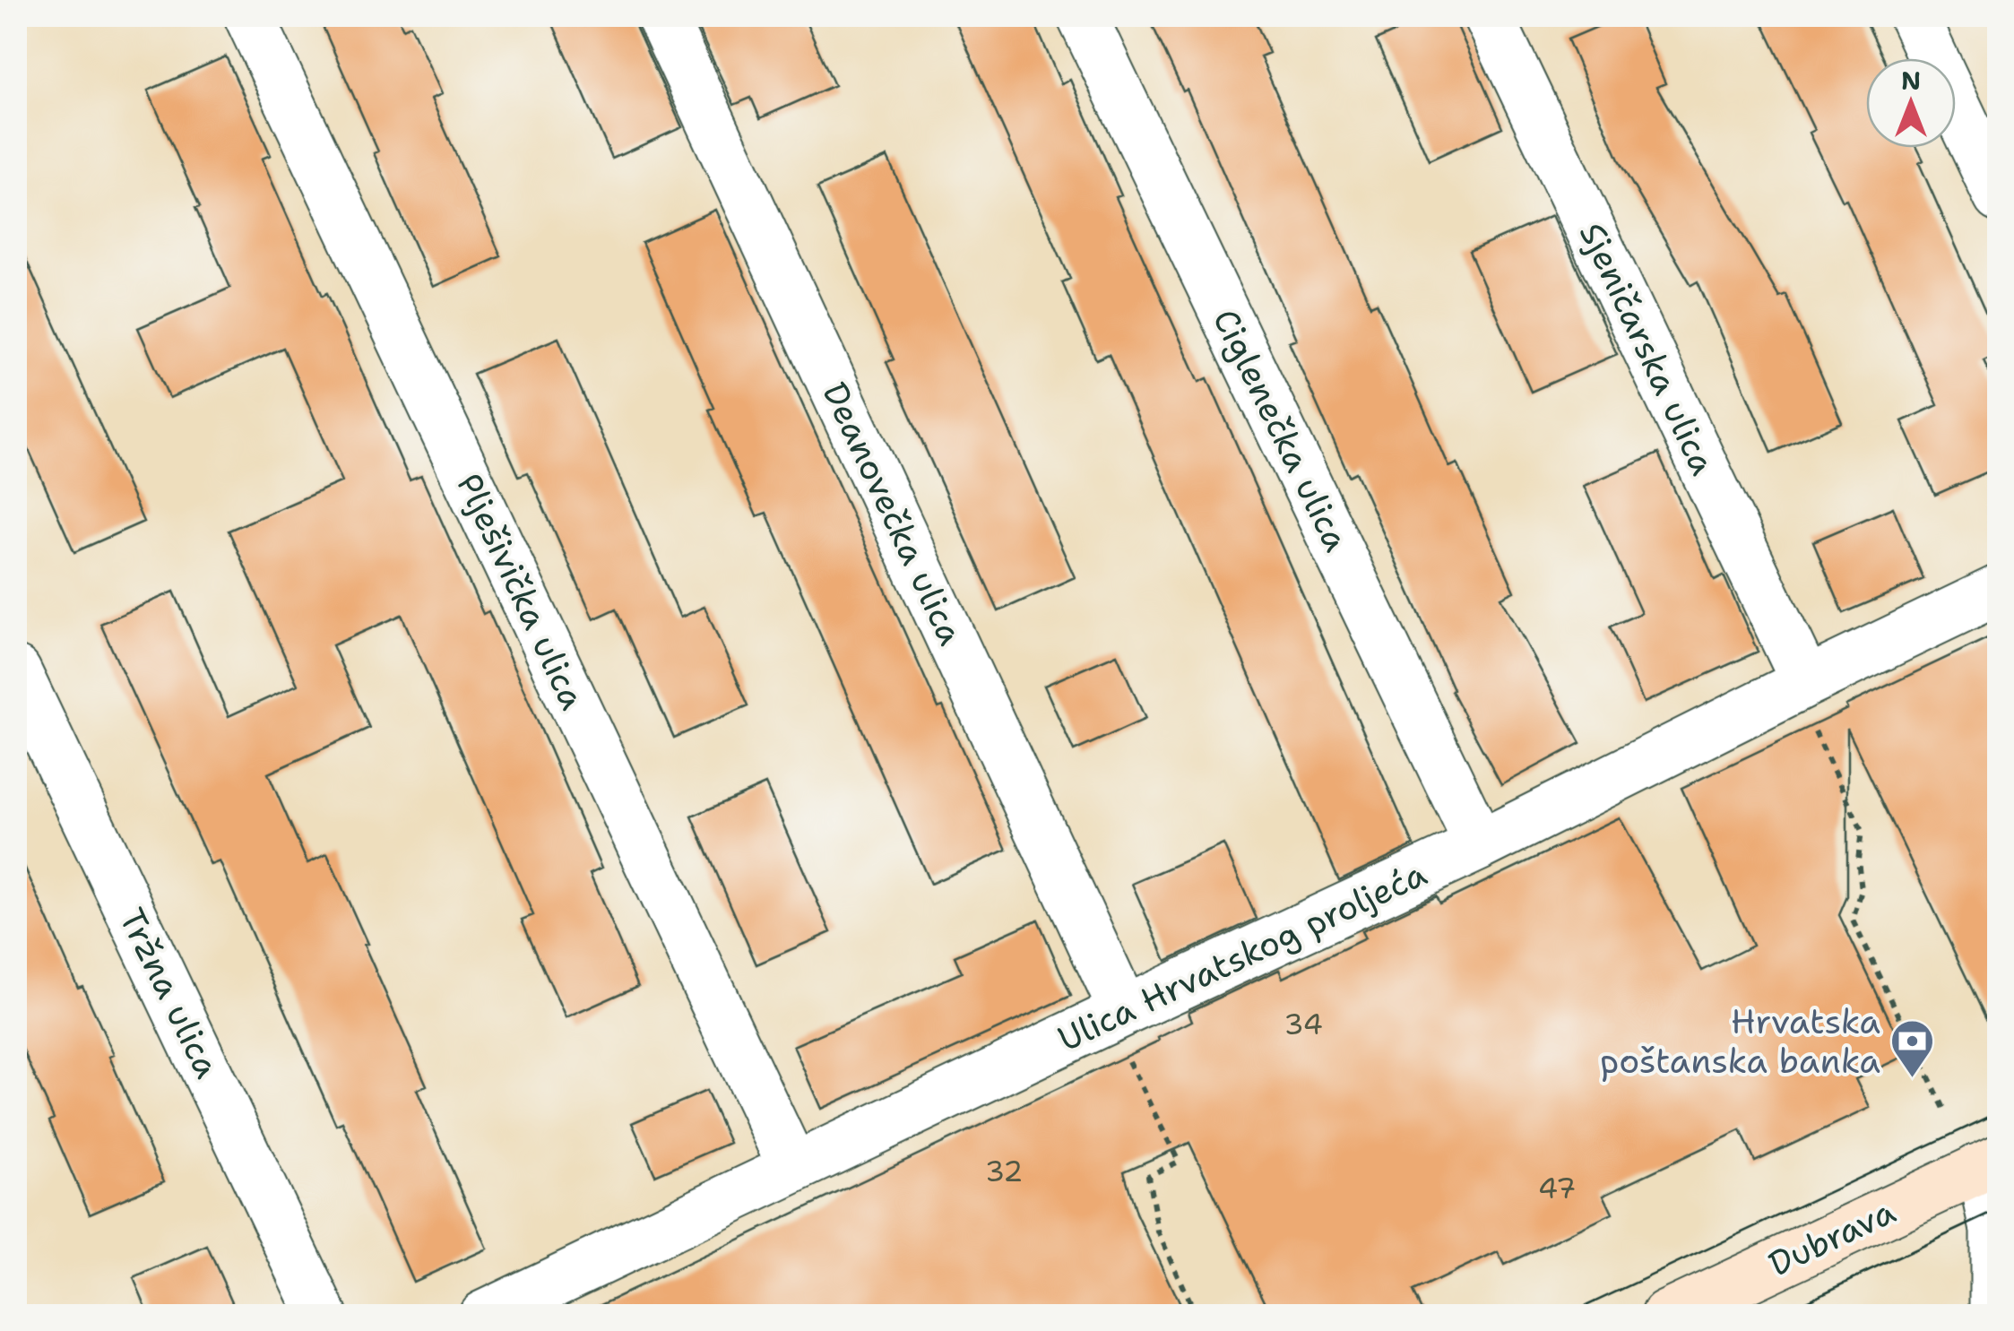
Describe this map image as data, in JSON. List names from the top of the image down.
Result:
{
  "streets": {
    "main road": ["Dubrava"],
    "street": [
      "Sjeničarska ulica",
      "Ciglenečka ulica",
      "Deanovečka ulica",
      "Plješivička ulica",
      "Ulica Hrvatskog proljeća",
      "Tržna ulica"
    ]
  },
  "crossings": [
    ["Sjeničarska ulica", "Ulica Hrvatskog proljeća"],
    ["Ciglenečka ulica", "Ulica Hrvatskog proljeća"],
    ["Deanovečka ulica", "Ulica Hrvatskog proljeća"],
    ["Plješivička ulica", "Ulica Hrvatskog proljeća"]
  ],
  "places": {
    "bank": ["Hrvatska poštanska banka"]
  },
  "house_numbers": ["34", "32", "47"],
  "north": "top"
}
